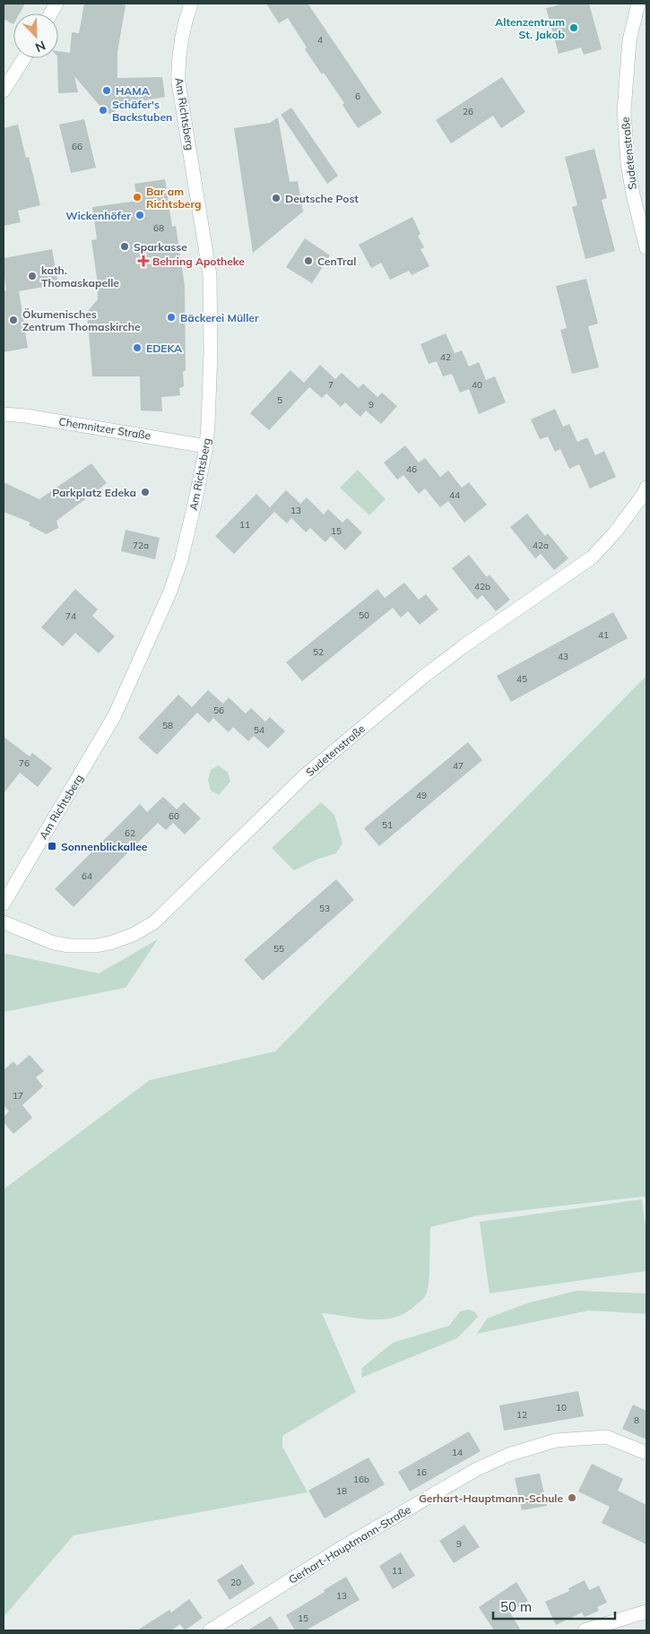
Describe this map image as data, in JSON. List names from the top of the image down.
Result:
{
  "streets": {
    "street": [
      "Am Richtsberg",
      "Sudetenstraße",
      "Chemnitzer Straße",
      "Gerhart-Hauptmann-Straße"
    ]
  },
  "crossings": [
    ["Am Richtsberg", "Chemnitzer Straße"]
  ],
  "places": {
    "other": [
      "Altenzentrum St. Jakob",
      "HAMA",
      "Schäfer's Backstuben",
      "Bar am Richtsberg",
      "Deutsche Post",
      "Wickenhöfer",
      "Sparkasse",
      "CenTral",
      "kath. Thomaskapelle",
      "Bäckerei Müller",
      "Ökumenisches Zentrum Thomaskirche",
      "EDEKA",
      "Parkplatz Edeka",
      "Gerhart-Hauptmann-Schule"
    ],
    "health": ["Behring Apotheke"],
    "transit": ["Sonnenblickallee"]
  },
  "house_numbers": [
    "4",
    "6",
    "26",
    "66",
    "68",
    "42",
    "7",
    "40",
    "5",
    "9",
    "46",
    "44",
    "13",
    "11",
    "15",
    "72a",
    "42a",
    "42b",
    "50",
    "74",
    "41",
    "52",
    "43",
    "45",
    "56",
    "58",
    "54",
    "76",
    "47",
    "49",
    "60",
    "51",
    "62",
    "64",
    "53",
    "55",
    "17",
    "10",
    "12",
    "8",
    "14",
    "16",
    "16b",
    "18",
    "9",
    "11",
    "20",
    "13",
    "15"
  ],
  "scale_bar": "50 m",
  "north": "bottom right"
}
